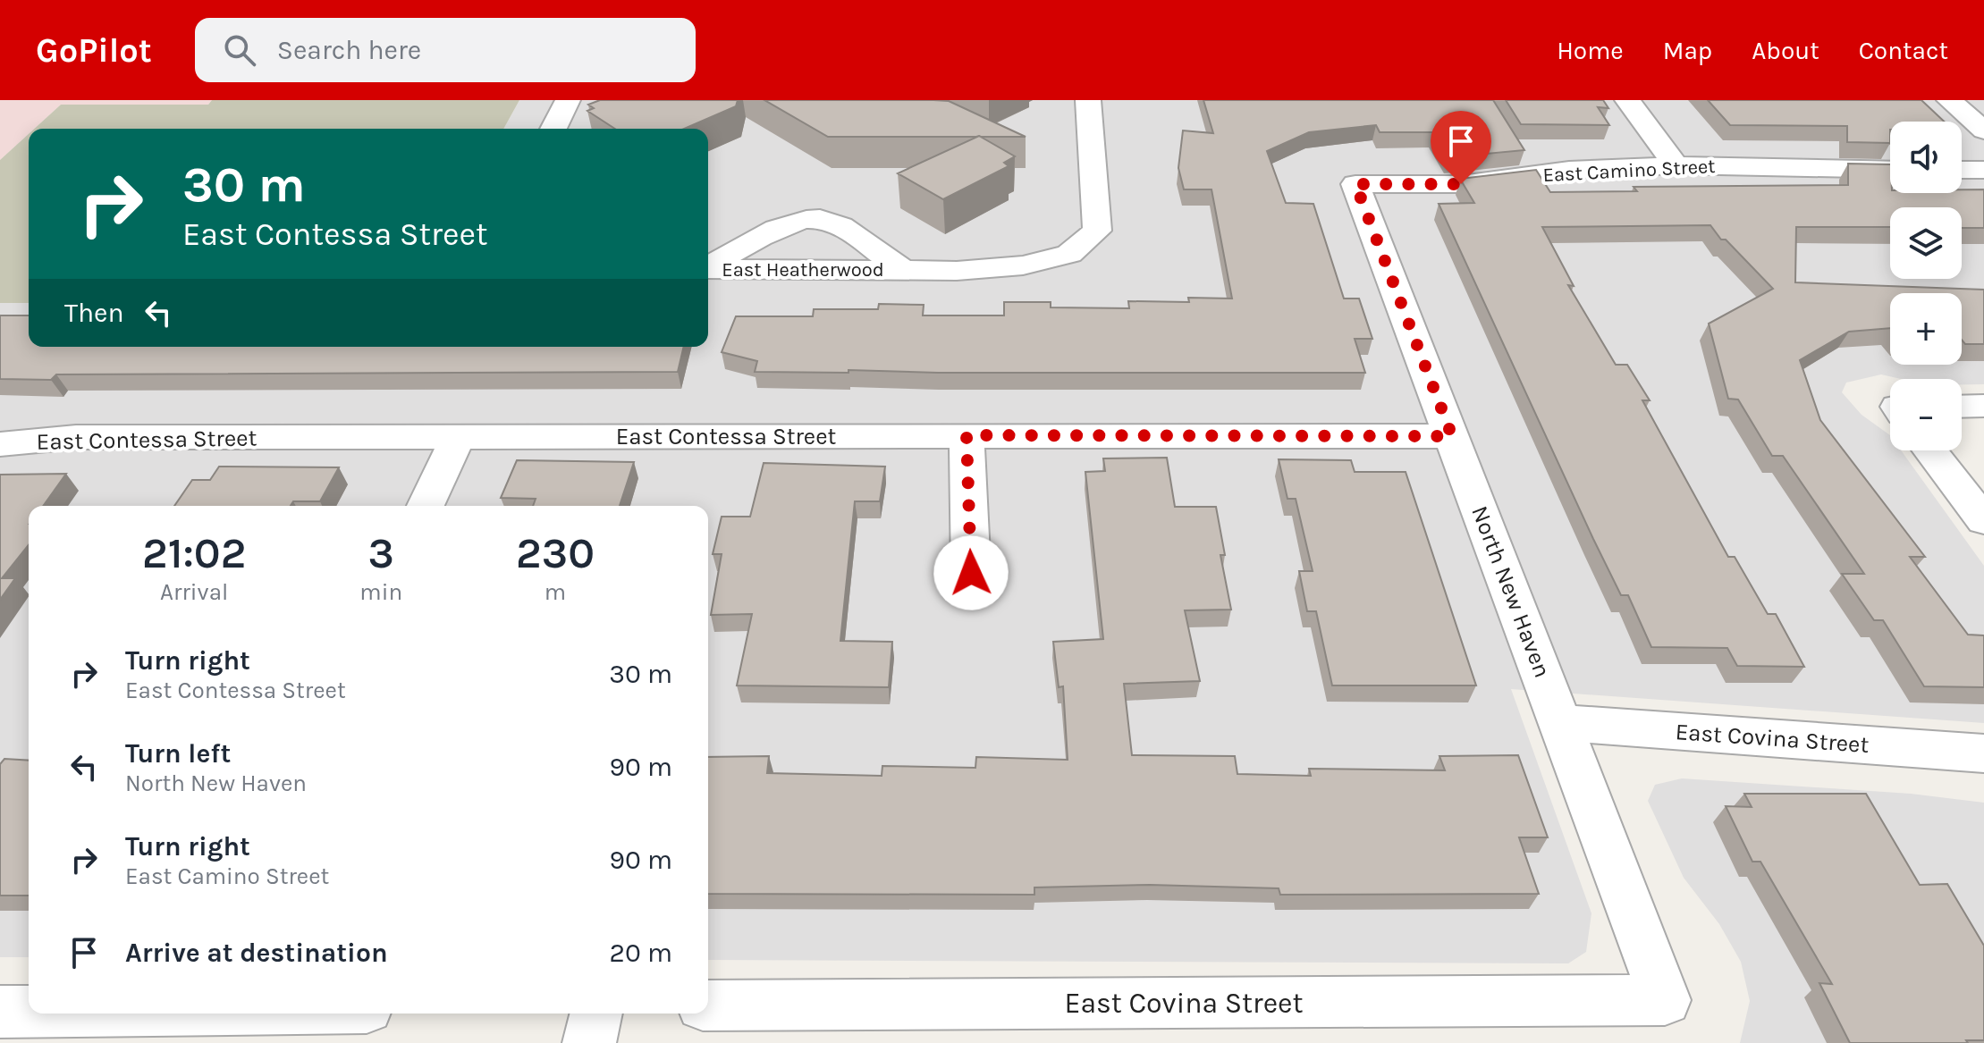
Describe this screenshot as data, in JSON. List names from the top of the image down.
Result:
{
  "streets": {
    "street": [
      "East Camino Street",
      "East Heatherwood",
      "East Contessa Street",
      "North New Haven",
      "East Covina Street"
    ]
  },
  "crossings": [
    ["East Camino Street", "North New Haven"],
    ["East Contessa Street", "North New Haven"],
    ["North New Haven", "East Covina Street"]
  ],
  "page": {
    "header": "GoPilot",
    "search": "Search here",
    "nav": [
      "Home",
      "Map",
      "About",
      "Contact"
    ],
    "map_buttons": ["+", "−"],
    "turn": ["30 m", "East Contessa Street"],
    "then": "Then",
    "eta": [
      "21:02",
      "Arrival",
      "3",
      "min",
      "230",
      "m"
    ],
    "list": [
      {
        "name": "Turn right",
        "note": "East Contessa Street",
        "value": "30 m"
      },
      {
        "name": "Turn left",
        "note": "North New Haven",
        "value": "90 m"
      },
      {
        "name": "Turn right",
        "note": "East Camino Street",
        "value": "90 m"
      },
      {
        "name": "Arrive at destination",
        "value": "20 m"
      }
    ]
  }
}
